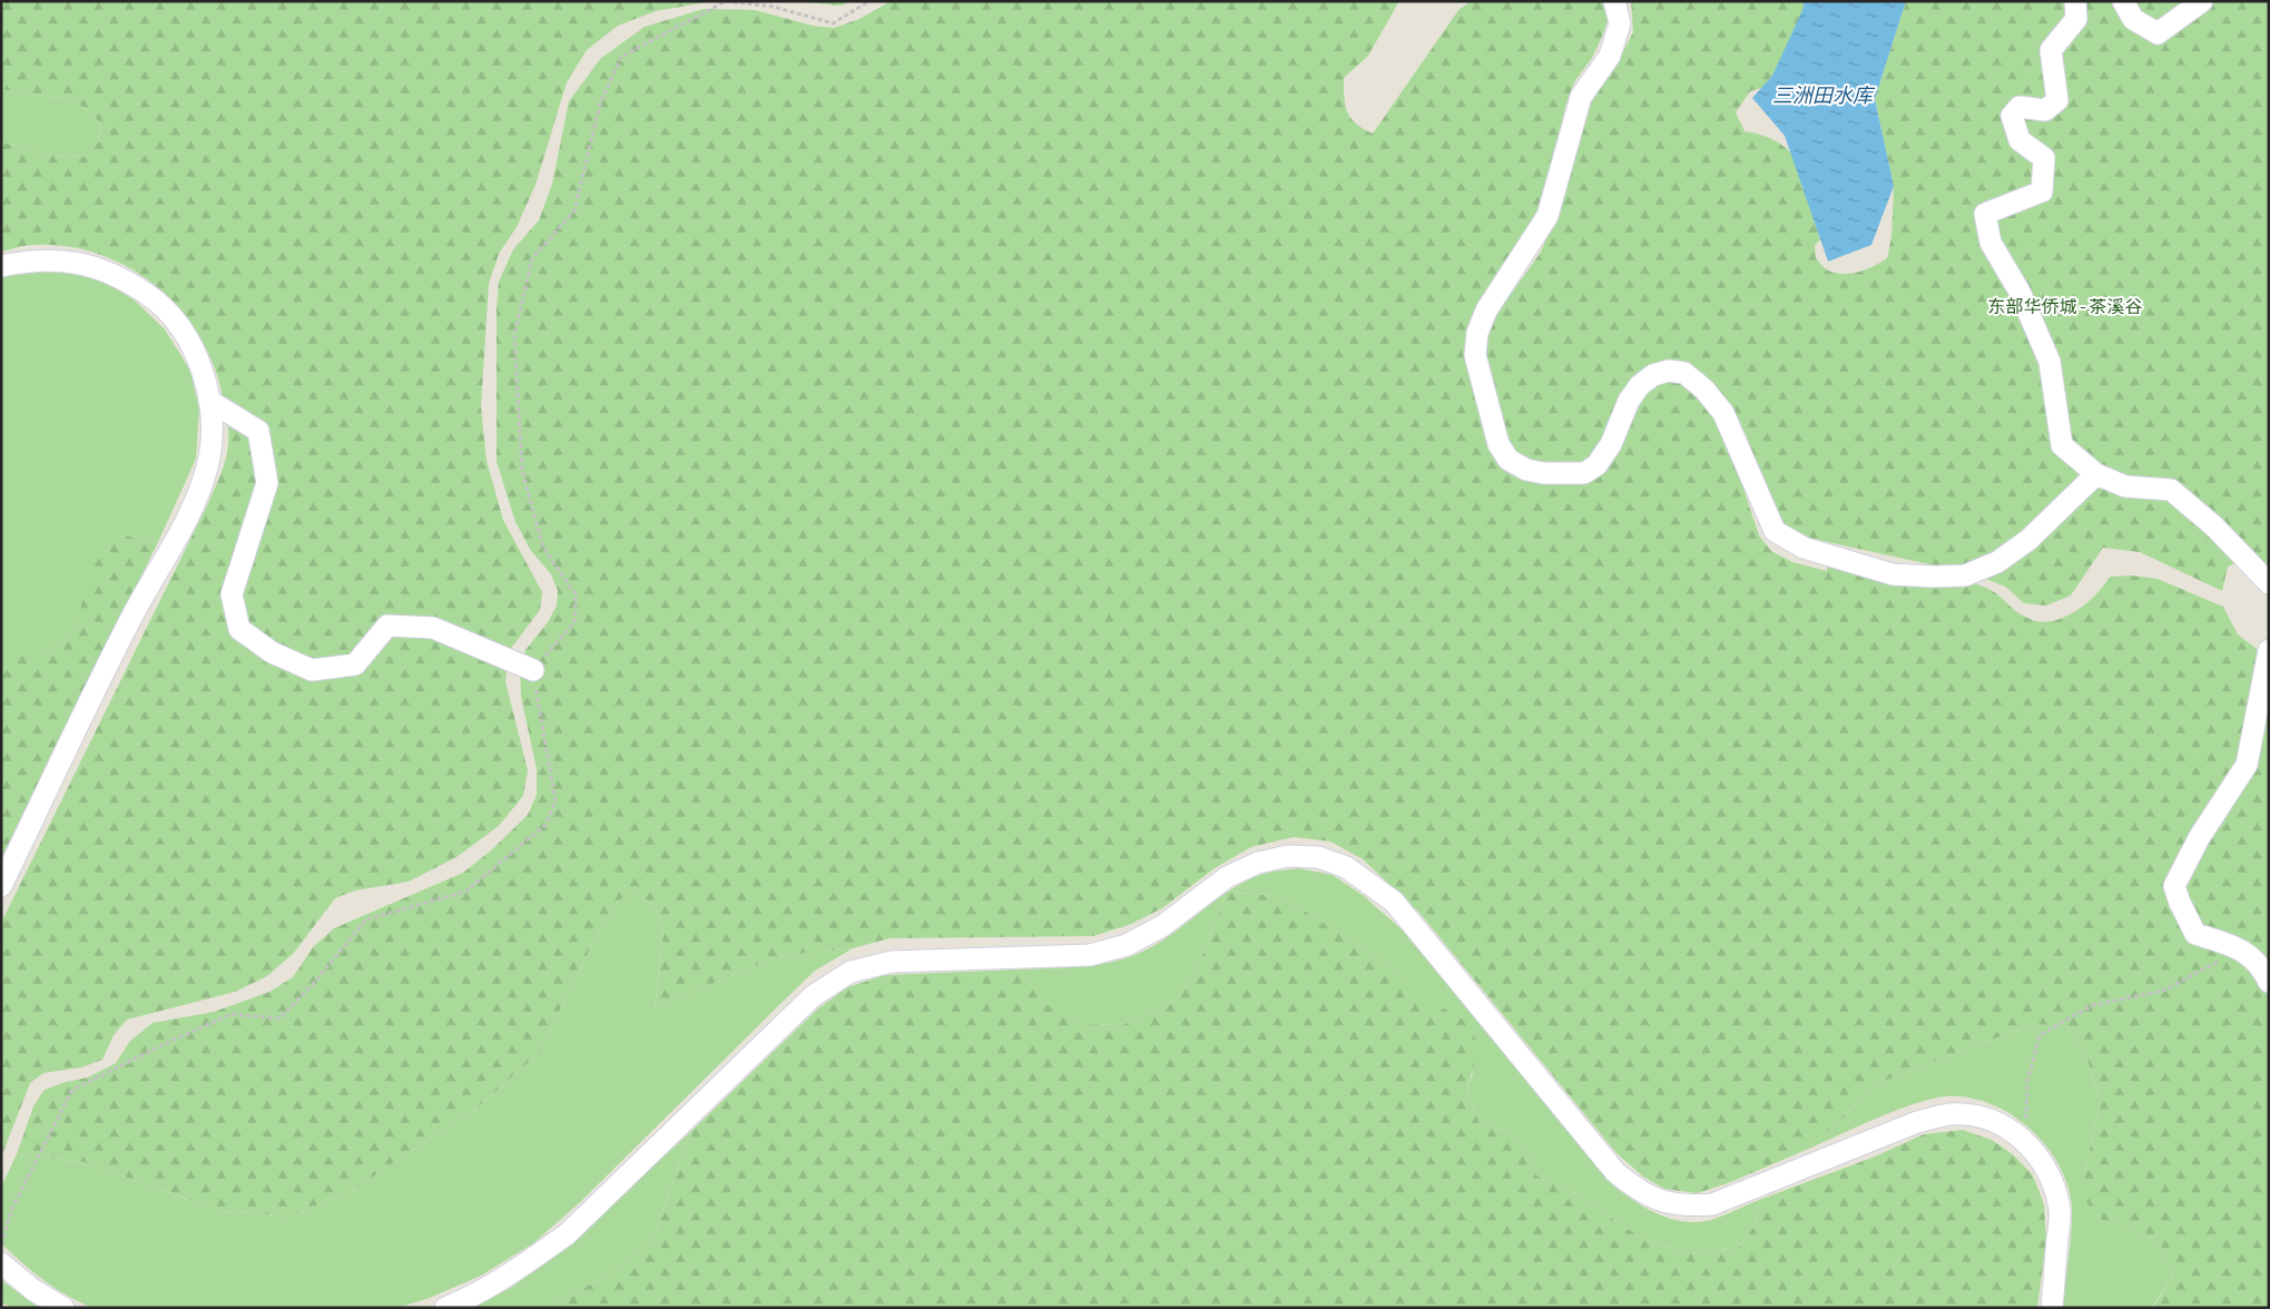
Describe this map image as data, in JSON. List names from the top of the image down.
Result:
{
  "water": ["三洲田水库"],
  "parks": ["东部华侨城 - 茶溪谷"]
}
